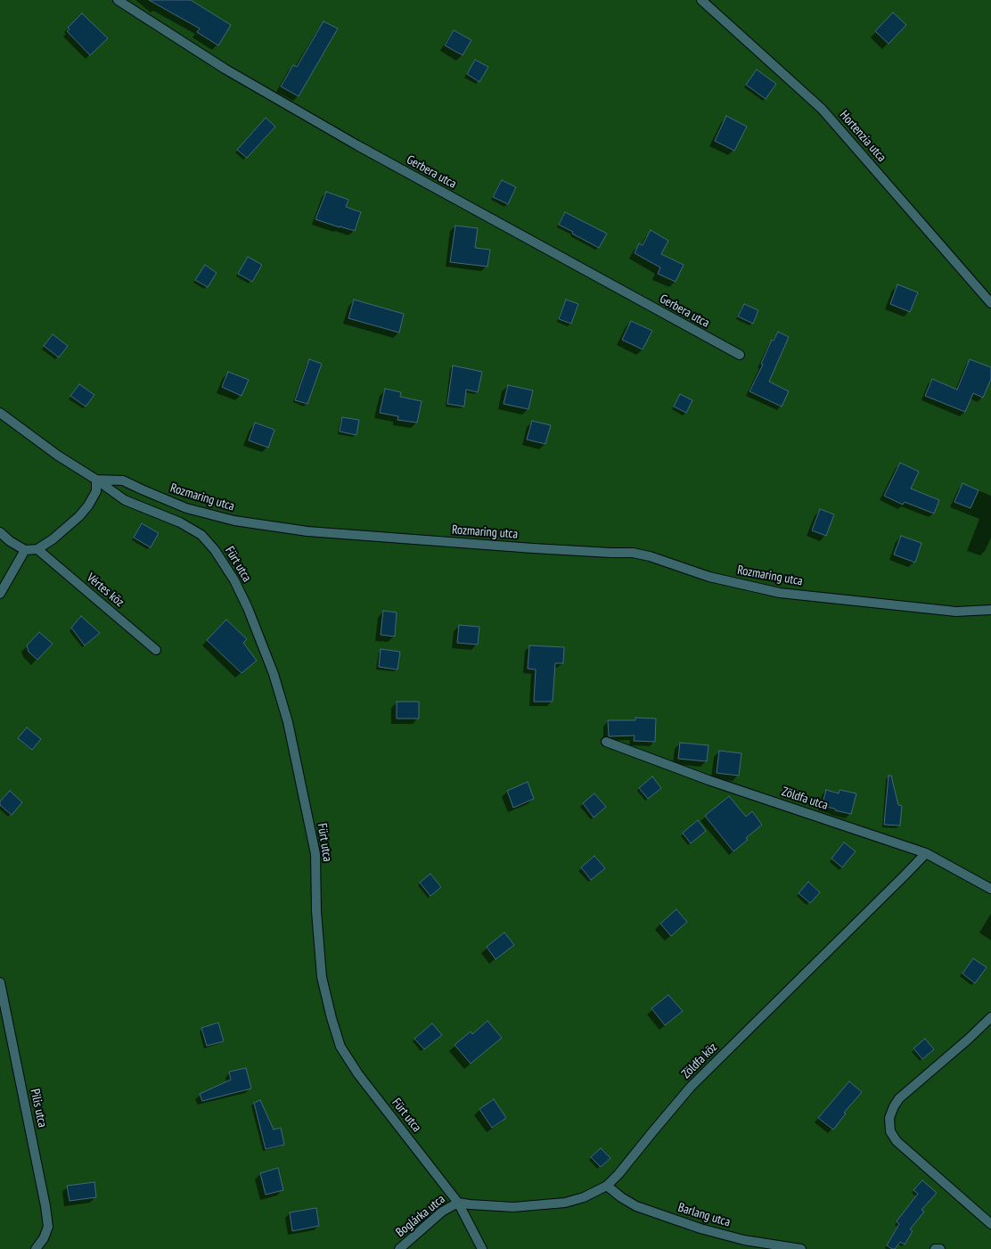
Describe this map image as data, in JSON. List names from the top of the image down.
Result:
{
  "streets": {
    "street": [
      "Hortenzia utca",
      "Gerbera utca",
      "Rozmaring utca",
      "Fürt utca",
      "Vértes köz",
      "Zöldfa utca",
      "Zöldfa köz",
      "Pilis utca",
      "Barlang utca",
      "Boglárka utca"
    ]
  },
  "crossings": [
    ["Rozmaring utca", "Fürt utca"],
    ["Fürt utca", "Zöldfa köz"],
    ["Fürt utca", "Boglárka utca"],
    ["Zöldfa utca", "Zöldfa köz"],
    ["Zöldfa köz", "Barlang utca"],
    ["Zöldfa köz", "Boglárka utca"]
  ]
}
